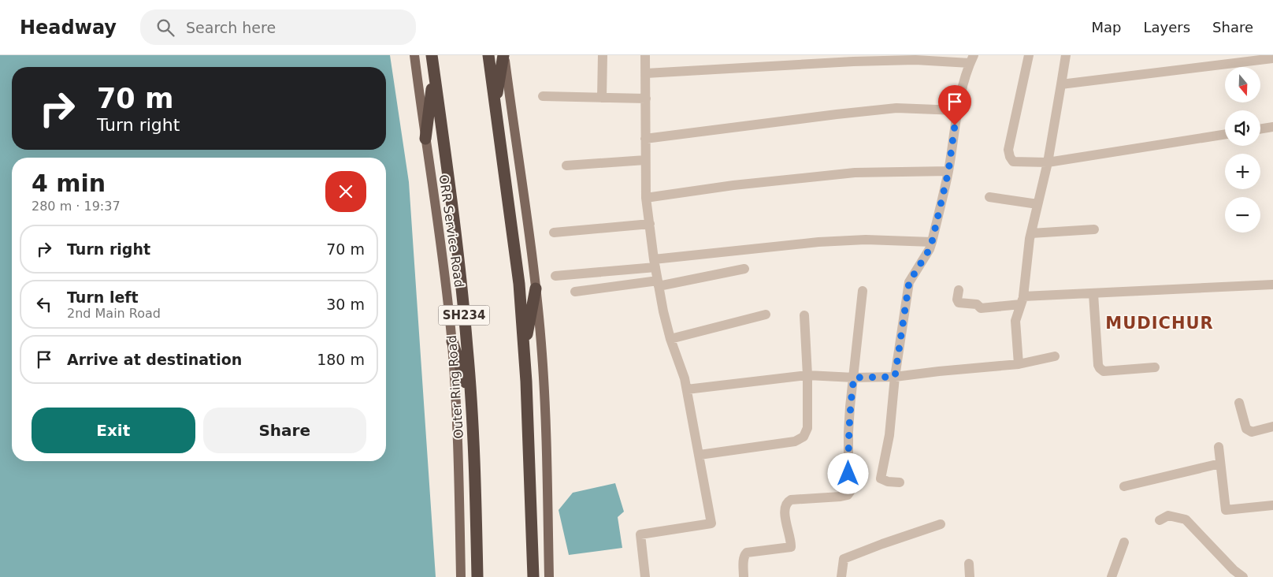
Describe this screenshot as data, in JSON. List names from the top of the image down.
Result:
{
  "streets": {
    "highway": ["SH234", "Outer Ring Road"],
    "main road": ["ORR Service Road"]
  },
  "districts": ["MUDICHUR"],
  "north": "bottom",
  "page": {
    "header": "Headway",
    "search": "Search here",
    "nav": ["Map", "Layers", "Share"],
    "map_buttons": ["+", "−"],
    "turn": ["70 m", "Turn right"],
    "heading": ["4 min", "280 m · 19:37"],
    "list": [
      {
        "name": "Turn right",
        "value": "70 m"
      },
      {
        "name": "Turn left",
        "note": "2nd Main Road",
        "value": "30 m"
      },
      {
        "name": "Arrive at destination",
        "value": "180 m"
      }
    ],
    "buttons": ["Exit", "Share"]
  }
}
